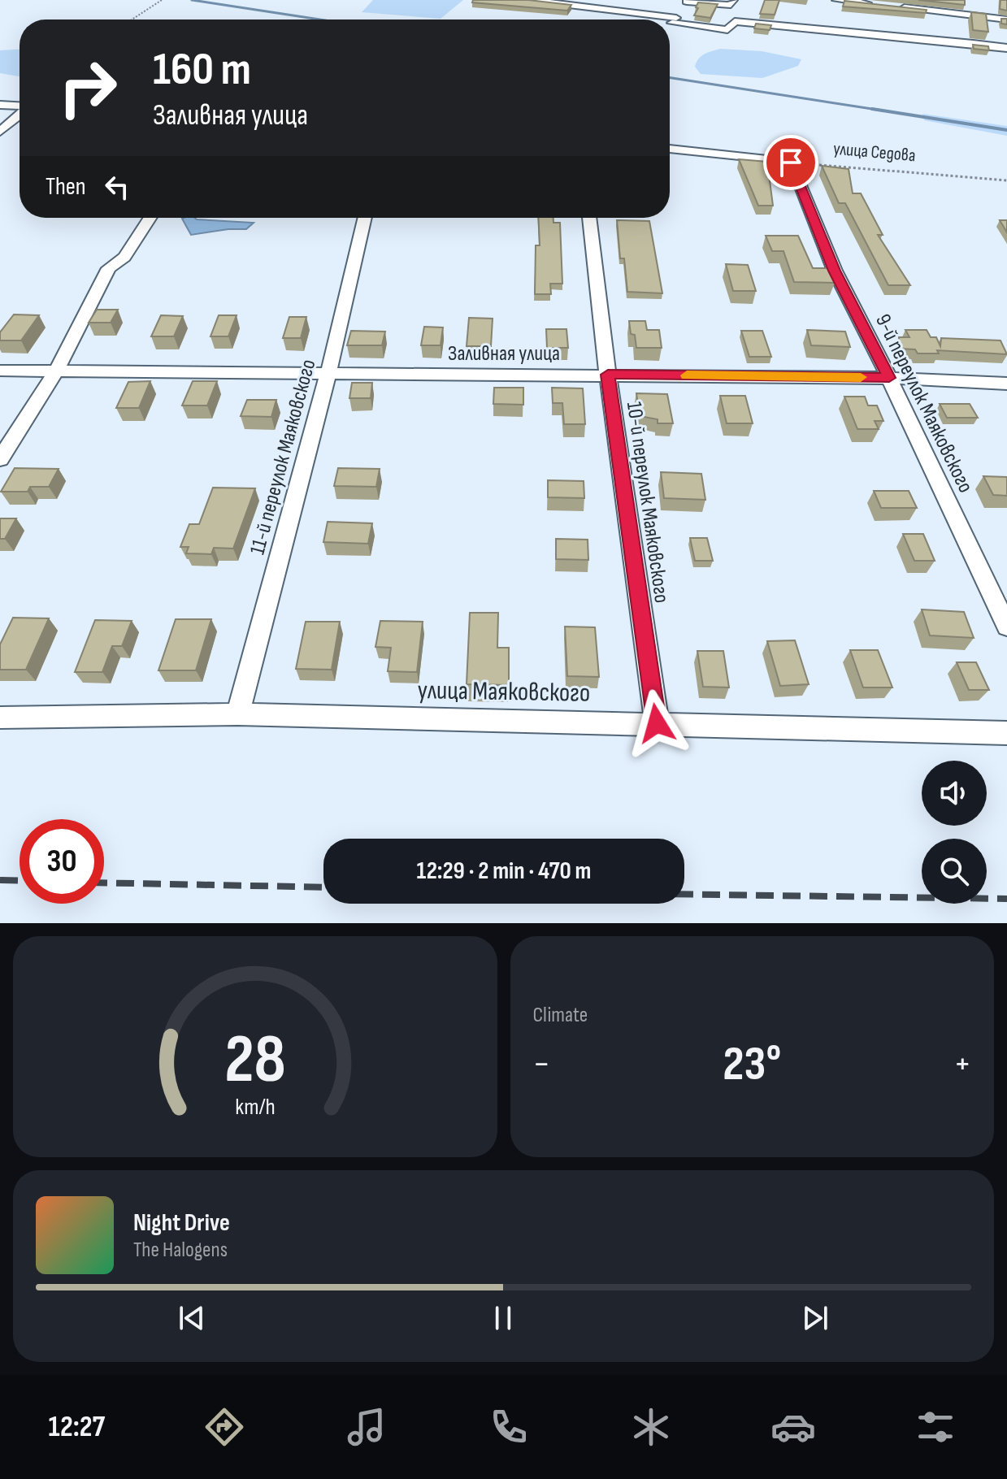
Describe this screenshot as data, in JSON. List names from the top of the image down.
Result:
{
  "streets": {
    "street": [
      "Заливная улица",
      "9-й переулок Маяковского",
      "11-й переулок Маяковского",
      "10-й переулок Маяковского",
      "улица Маяковского"
    ],
    "path": ["улица Седова"]
  },
  "crossings": [
    ["улица Седова", "9-й переулок Маяковского"],
    ["Заливная улица", "9-й переулок Маяковского"],
    ["Заливная улица", "11-й переулок Маяковского"],
    ["Заливная улица", "10-й переулок Маяковского"],
    ["11-й переулок Маяковского", "улица Маяковского"],
    ["10-й переулок Маяковского", "улица Маяковского"]
  ],
  "page": {
    "turn": ["160 m", "Заливная улица"],
    "then": "Then",
    "limit": "30",
    "trip": "12:29 · 2 min · 470 m",
    "tile": "Climate",
    "heat": ["−", "23°", "+"],
    "song": ["Night Drive", "The Halogens"],
    "tabs": "12:27",
    "gauge": ["28", "km/h"]
  }
}
